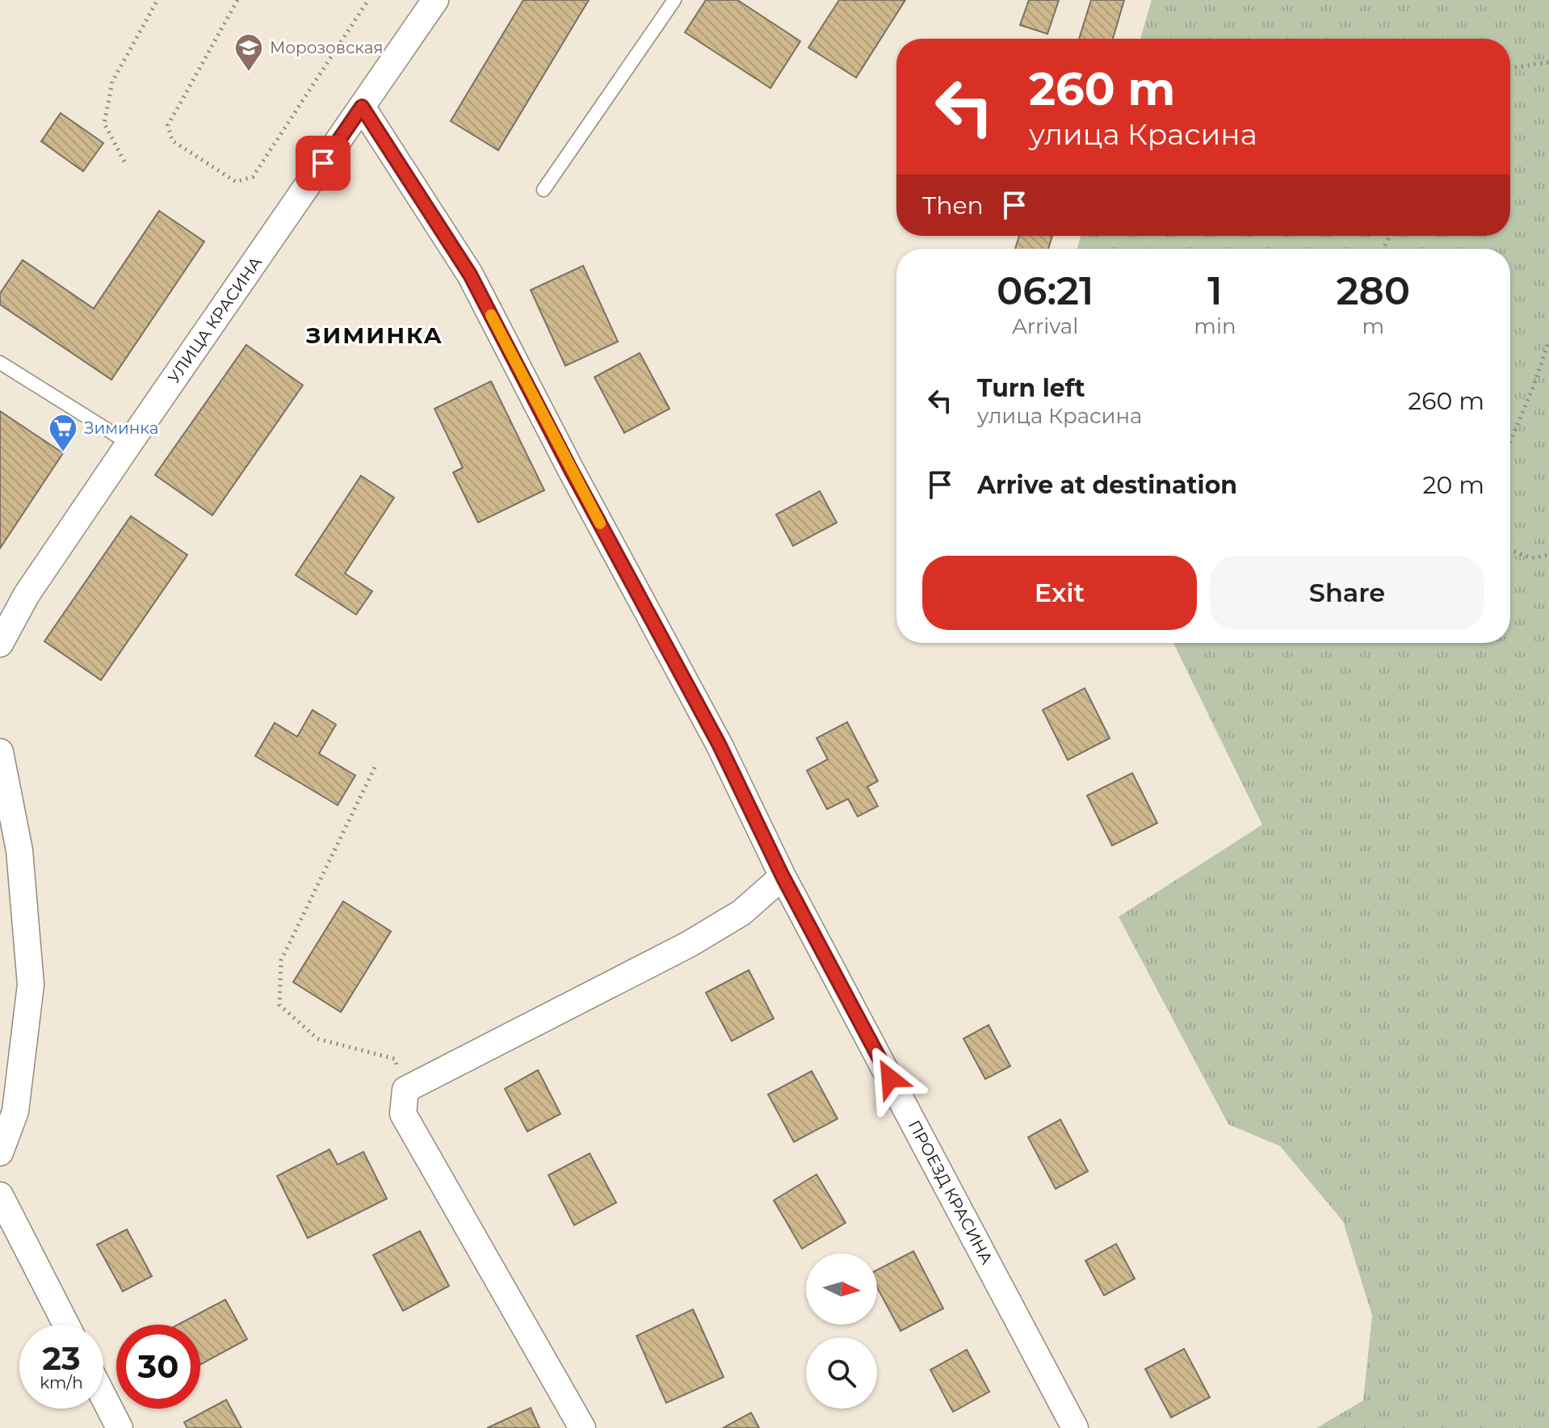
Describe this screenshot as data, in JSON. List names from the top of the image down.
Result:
{
  "streets": {
    "street": ["УЛИЦА КРАСИНА", "ПРОЕЗД КРАСИНА"]
  },
  "crossings": [
    ["УЛИЦА КРАСИНА", "ПРОЕЗД КРАСИНА"]
  ],
  "districts": ["ЗИМИНКА"],
  "places": {
    "school or university": ["Морозовская"],
    "supermarket": ["Зиминка"]
  },
  "north": "right",
  "page": {
    "turn": ["260 m", "улица Красина"],
    "then": "Then",
    "eta": [
      "06:21",
      "Arrival",
      "1",
      "min",
      "280",
      "m"
    ],
    "list": [
      {
        "name": "Turn left",
        "note": "улица Красина",
        "value": "260 m"
      },
      {
        "name": "Arrive at destination",
        "value": "20 m"
      }
    ],
    "buttons": ["Exit", "Share"],
    "speed": "23 km/h",
    "limit": "30"
  }
}
